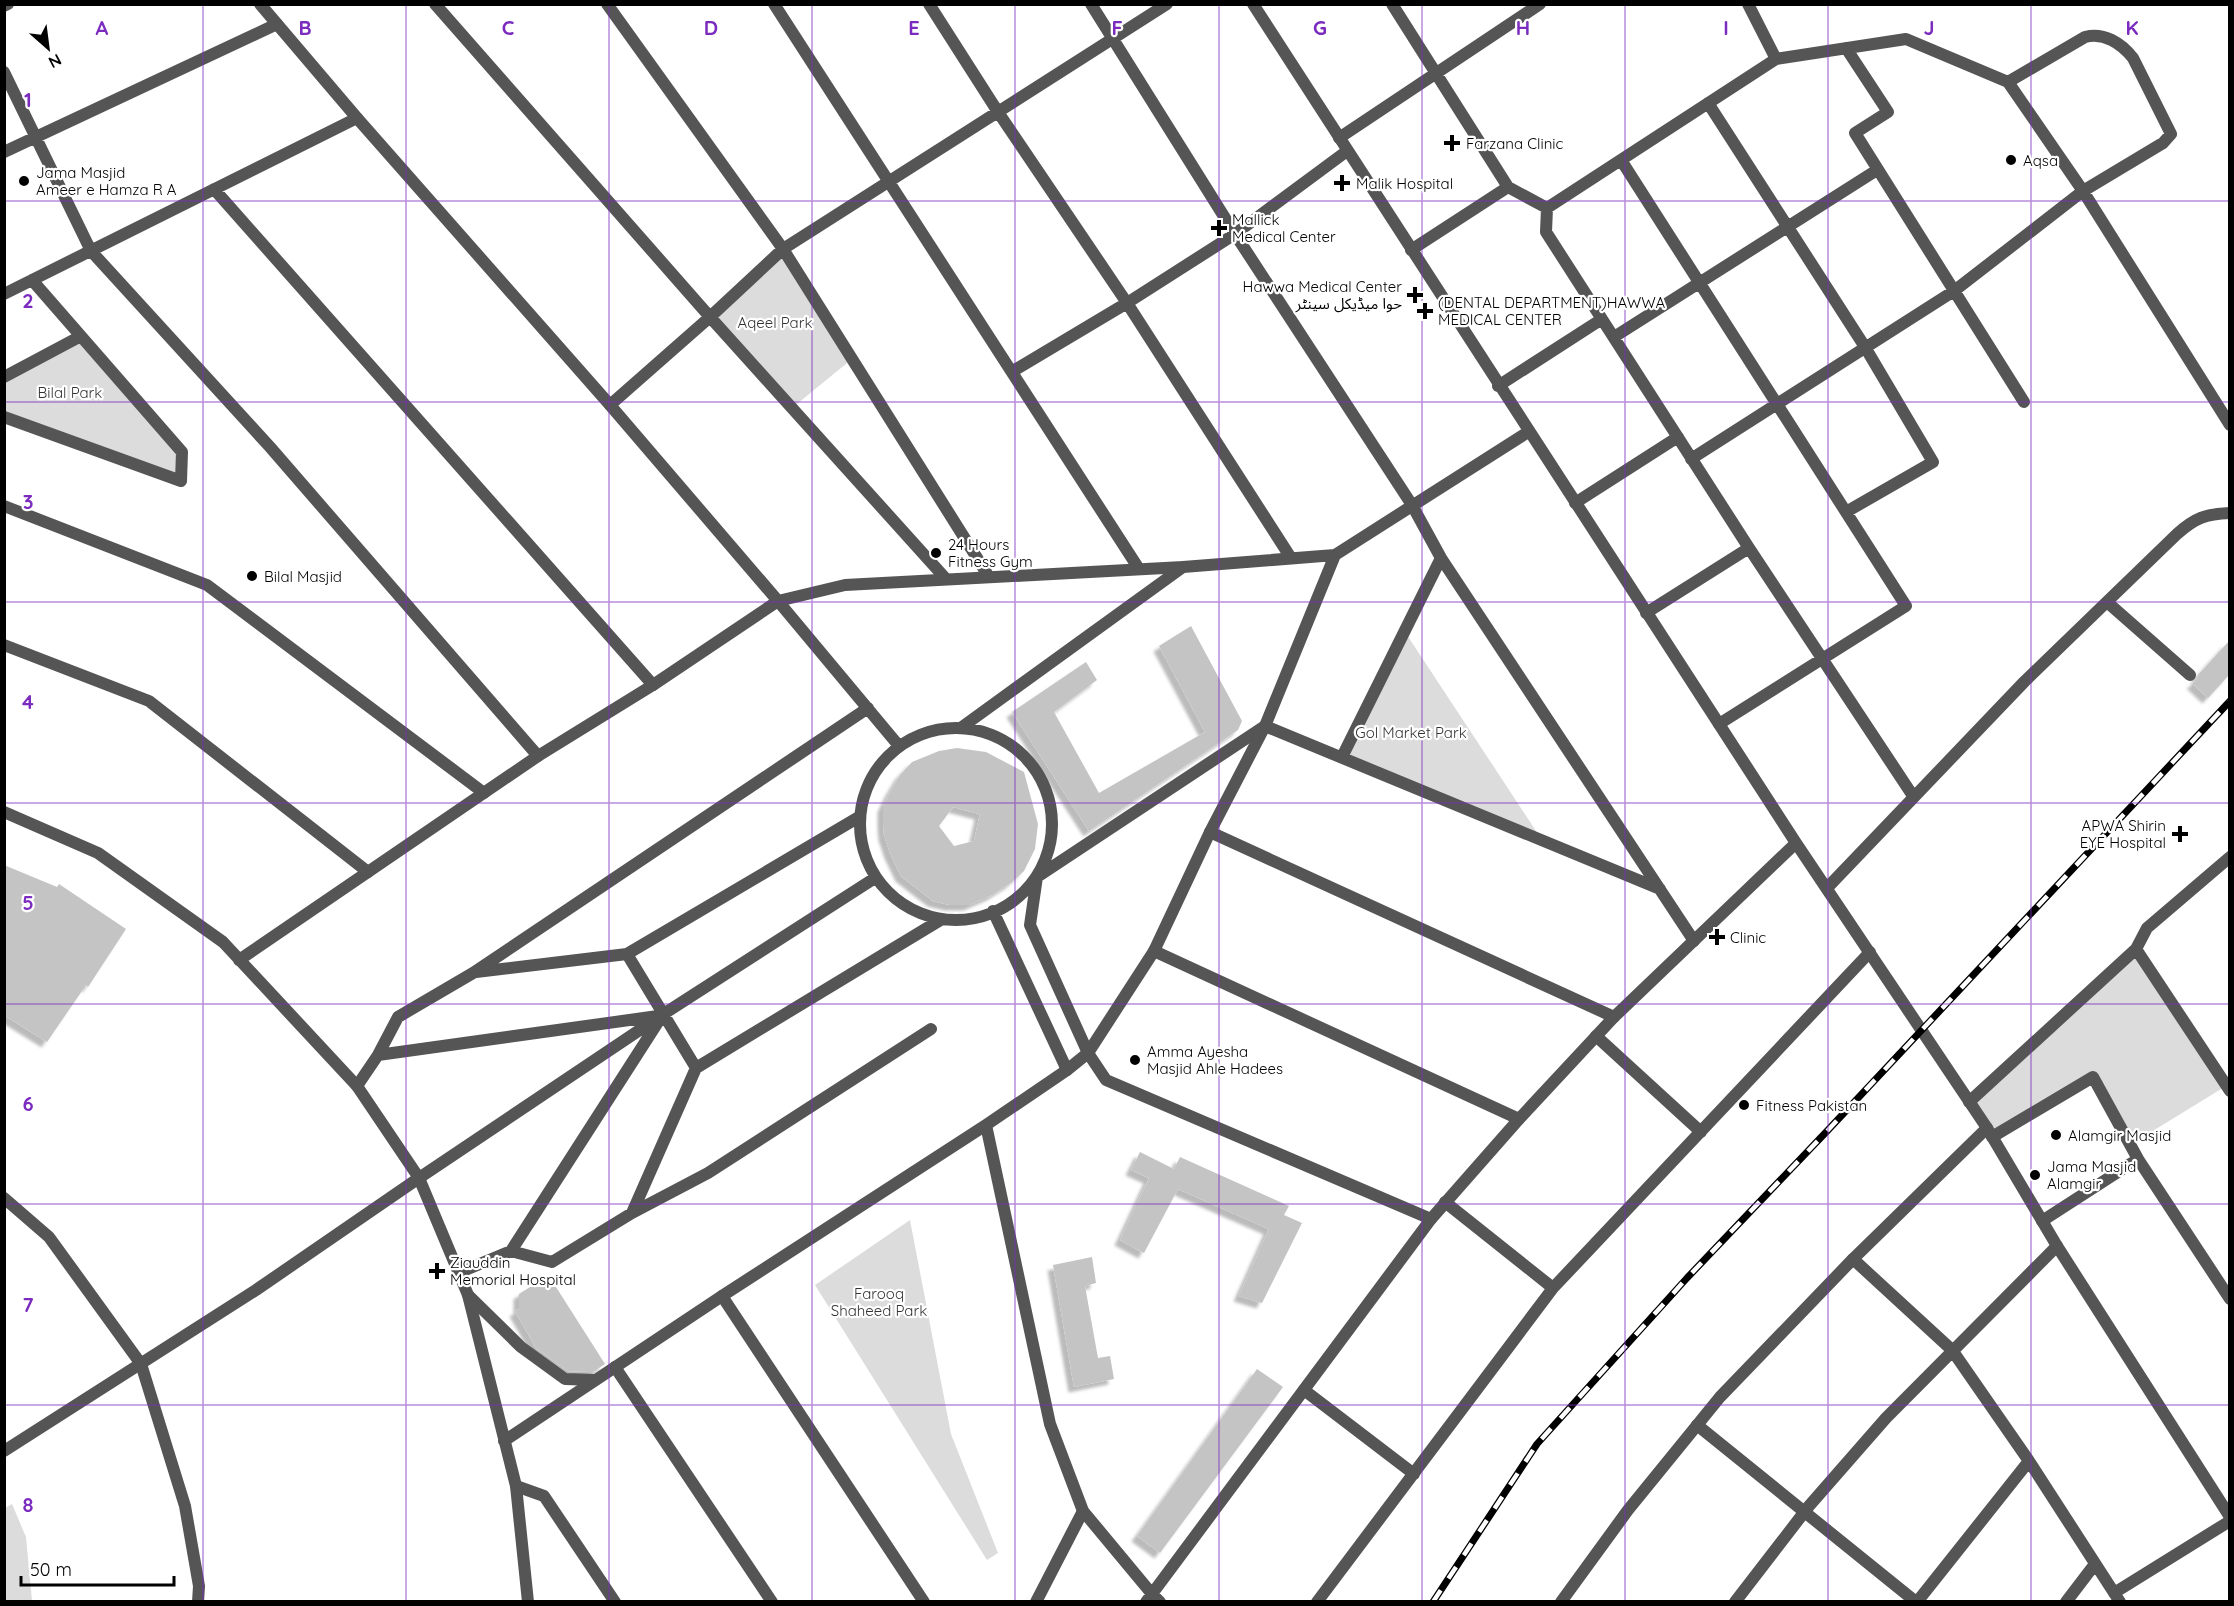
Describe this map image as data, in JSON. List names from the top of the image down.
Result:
{
  "parks": [
    "Aqeel Park",
    "Bilal Park",
    "Gol Market Park",
    "Farooq Shaheed Park"
  ],
  "places": {
    "health": [
      "Farzana Clinic",
      "Malik Hospital",
      "Mallick Medical Center",
      "Hawwa Medical Center حوا میڈیکل سینٹر",
      "(DENTAL DEPARTMENT)HAWWA MEDICAL CENTER",
      "APWA Shirin EYE Hospital",
      "Clinic",
      "Ziauddin Memorial Hospital"
    ],
    "other": [
      "Aqsa",
      "Jama Masjid Ameer e Hamza R A",
      "24 Hours Fitness Gym",
      "Bilal Masjid",
      "Amma Ayesha Masjid Ahle Hadees",
      "Fitness Pakistan",
      "Alamgir Masjid",
      "Jama Masjid Alamgir"
    ]
  },
  "scale_bar": "50 m",
  "north": "bottom right",
  "grid": {
    "columns": [
      "A",
      "B",
      "C",
      "D",
      "E",
      "F",
      "G",
      "H",
      "I",
      "J",
      "K"
    ],
    "rows": [
      "1",
      "2",
      "3",
      "4",
      "5",
      "6",
      "7",
      "8"
    ]
  }
}
